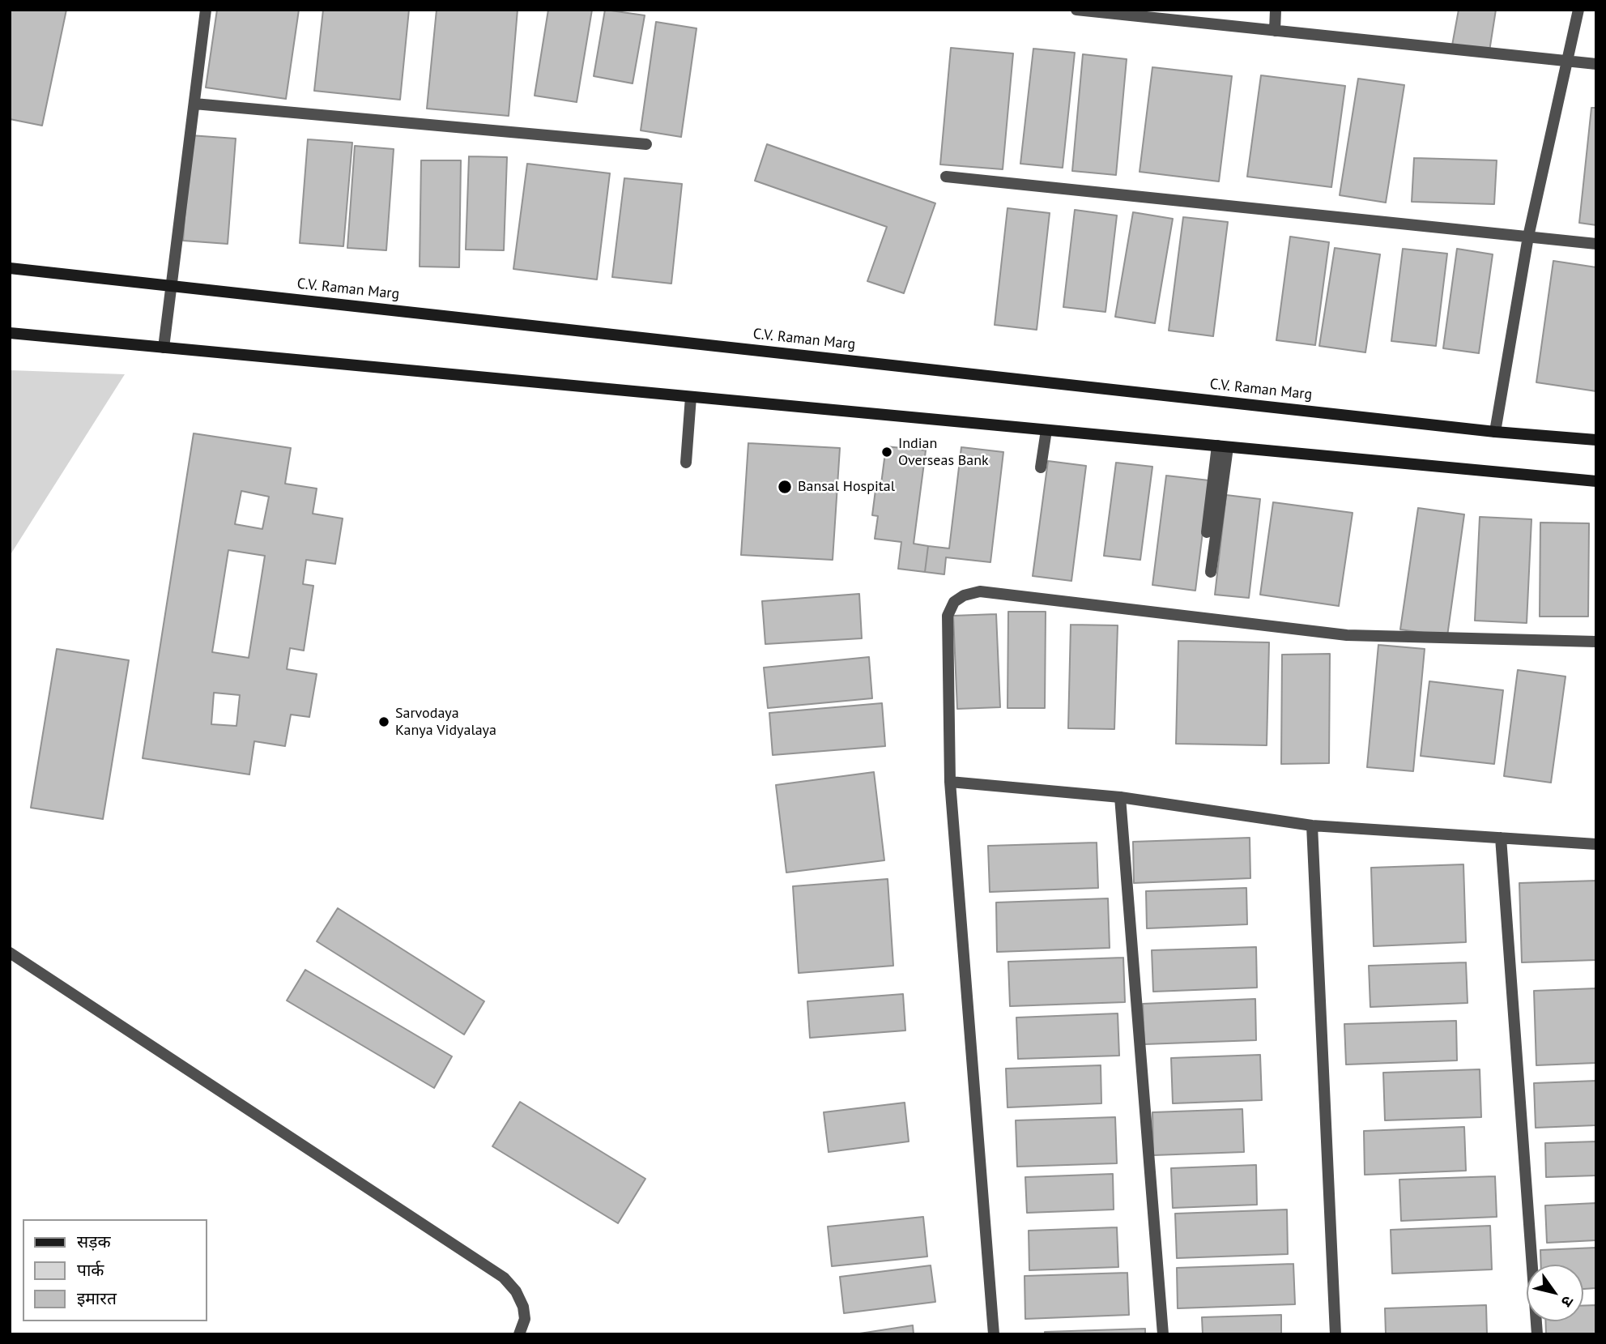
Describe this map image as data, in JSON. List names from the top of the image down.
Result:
{
  "streets": {
    "main road": ["C.V. Raman Marg"]
  },
  "places": ["Indian Overseas Bank", "Bansal Hospital", "Sarvodaya Kanya Vidyalaya"],
  "legend": ["सड़क", "पार्क", "इमारत"],
  "north": "bottom right"
}
